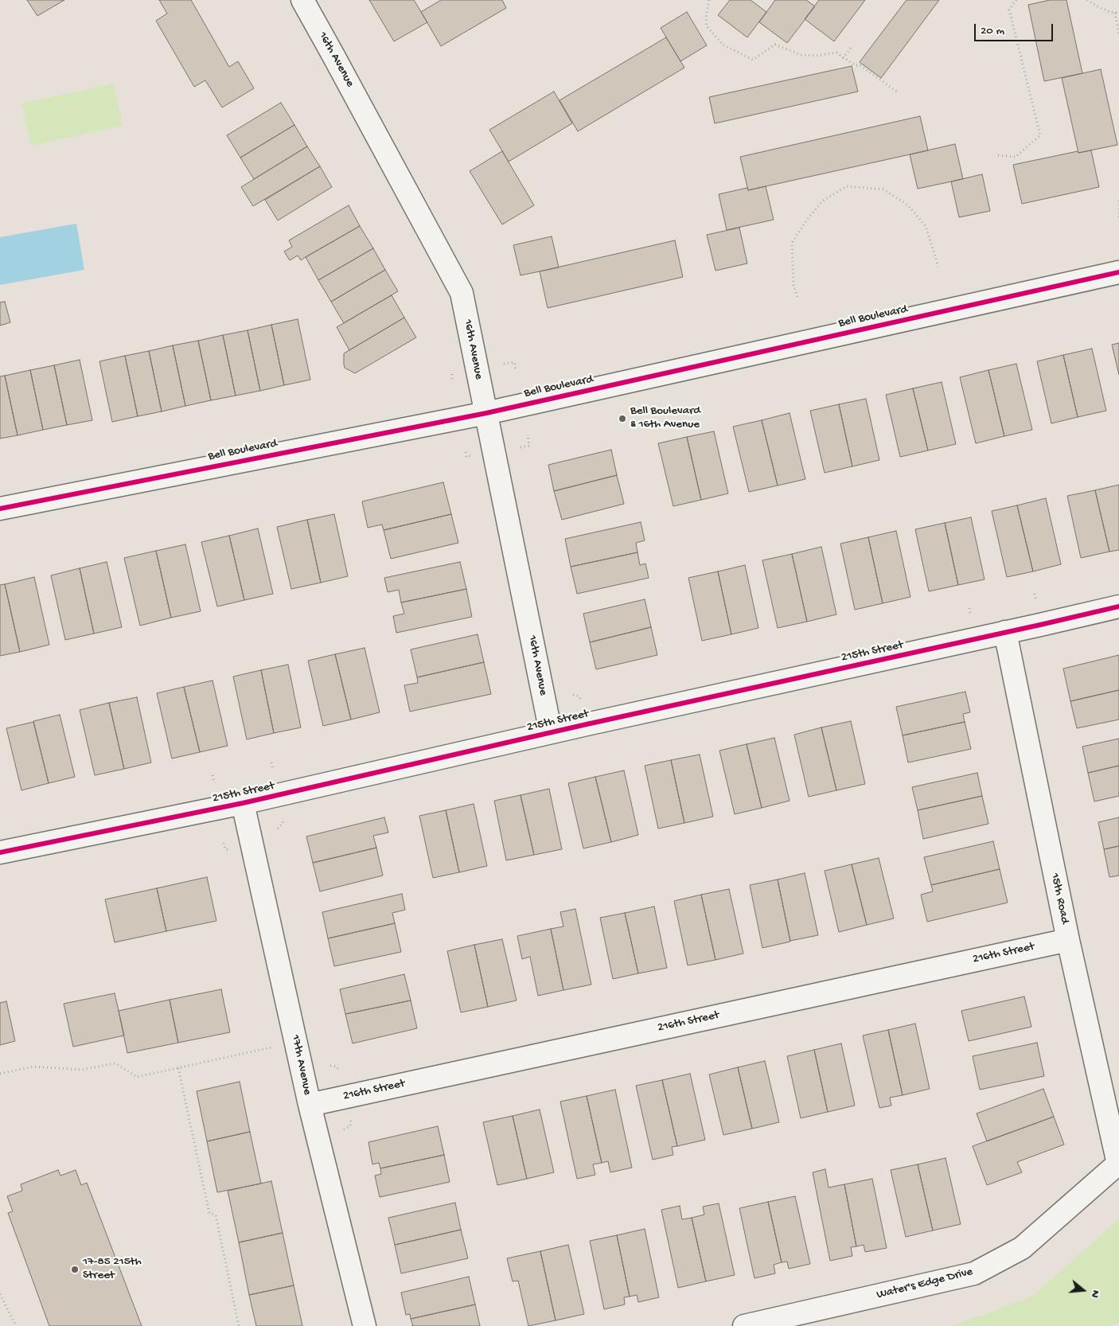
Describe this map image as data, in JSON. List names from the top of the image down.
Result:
{
  "streets": {
    "street": [
      "16th Avenue",
      "Bell Boulevard",
      "215th Street",
      "15th Road",
      "216th Street",
      "17th Avenue",
      "Water's Edge Drive"
    ]
  },
  "crossings": [
    ["16th Avenue", "Bell Boulevard"],
    ["16th Avenue", "215th Street"],
    ["215th Street", "15th Road"],
    ["215th Street", "17th Avenue"],
    ["15th Road", "216th Street"],
    ["15th Road", "Water's Edge Drive"],
    ["216th Street", "17th Avenue"]
  ],
  "places": ["Bell Boulevard & 16th Avenue", "17-85 215th Street"],
  "scale_bar": "20 m",
  "north": "right"
}
